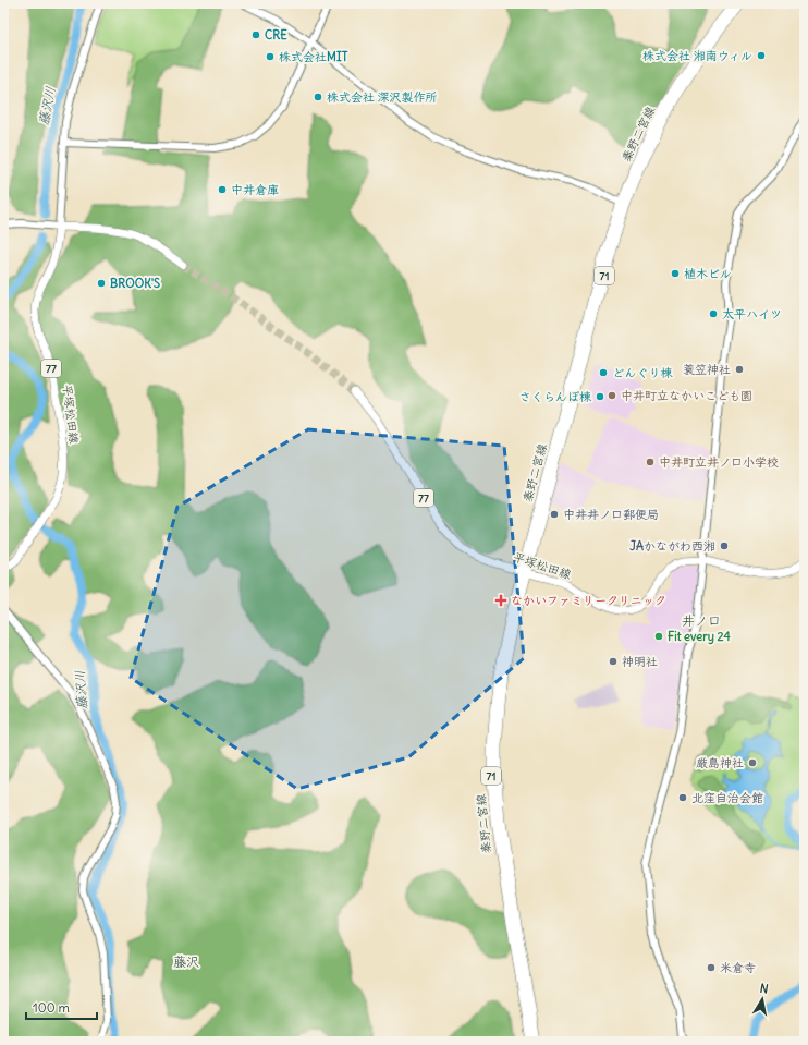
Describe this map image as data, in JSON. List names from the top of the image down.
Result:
{
  "streets": {
    "main road": [
      "秦野二宮線",
      "71",
      "77",
      "平塚松田線"
    ]
  },
  "crossings": [
    ["秦野二宮線", "71"],
    ["秦野二宮線", "平塚松田線"]
  ],
  "districts": ["井ノ口", "藤沢"],
  "water": ["藤沢川"],
  "places": {
    "other": [
      "CRE",
      "株式会社 湘南ウィル",
      "株式会社MIT",
      "株式会社 深沢製作所",
      "中井倉庫",
      "植木ビル",
      "BROOK'S",
      "太平ハイツ",
      "蓑笠神社",
      "どんぐり棟",
      "中井町立なかいこども園",
      "さくらんぼ棟",
      "中井町立井ノ口小学校",
      "中井井ノ口郵便局",
      "JAかながわ西湘",
      "Fit every 24",
      "神明社",
      "厳島神社",
      "北窪自治会館",
      "米倉寺"
    ],
    "health": ["なかいファミリークリニック"]
  },
  "scale_bar": "100 m",
  "north": "top"
}
